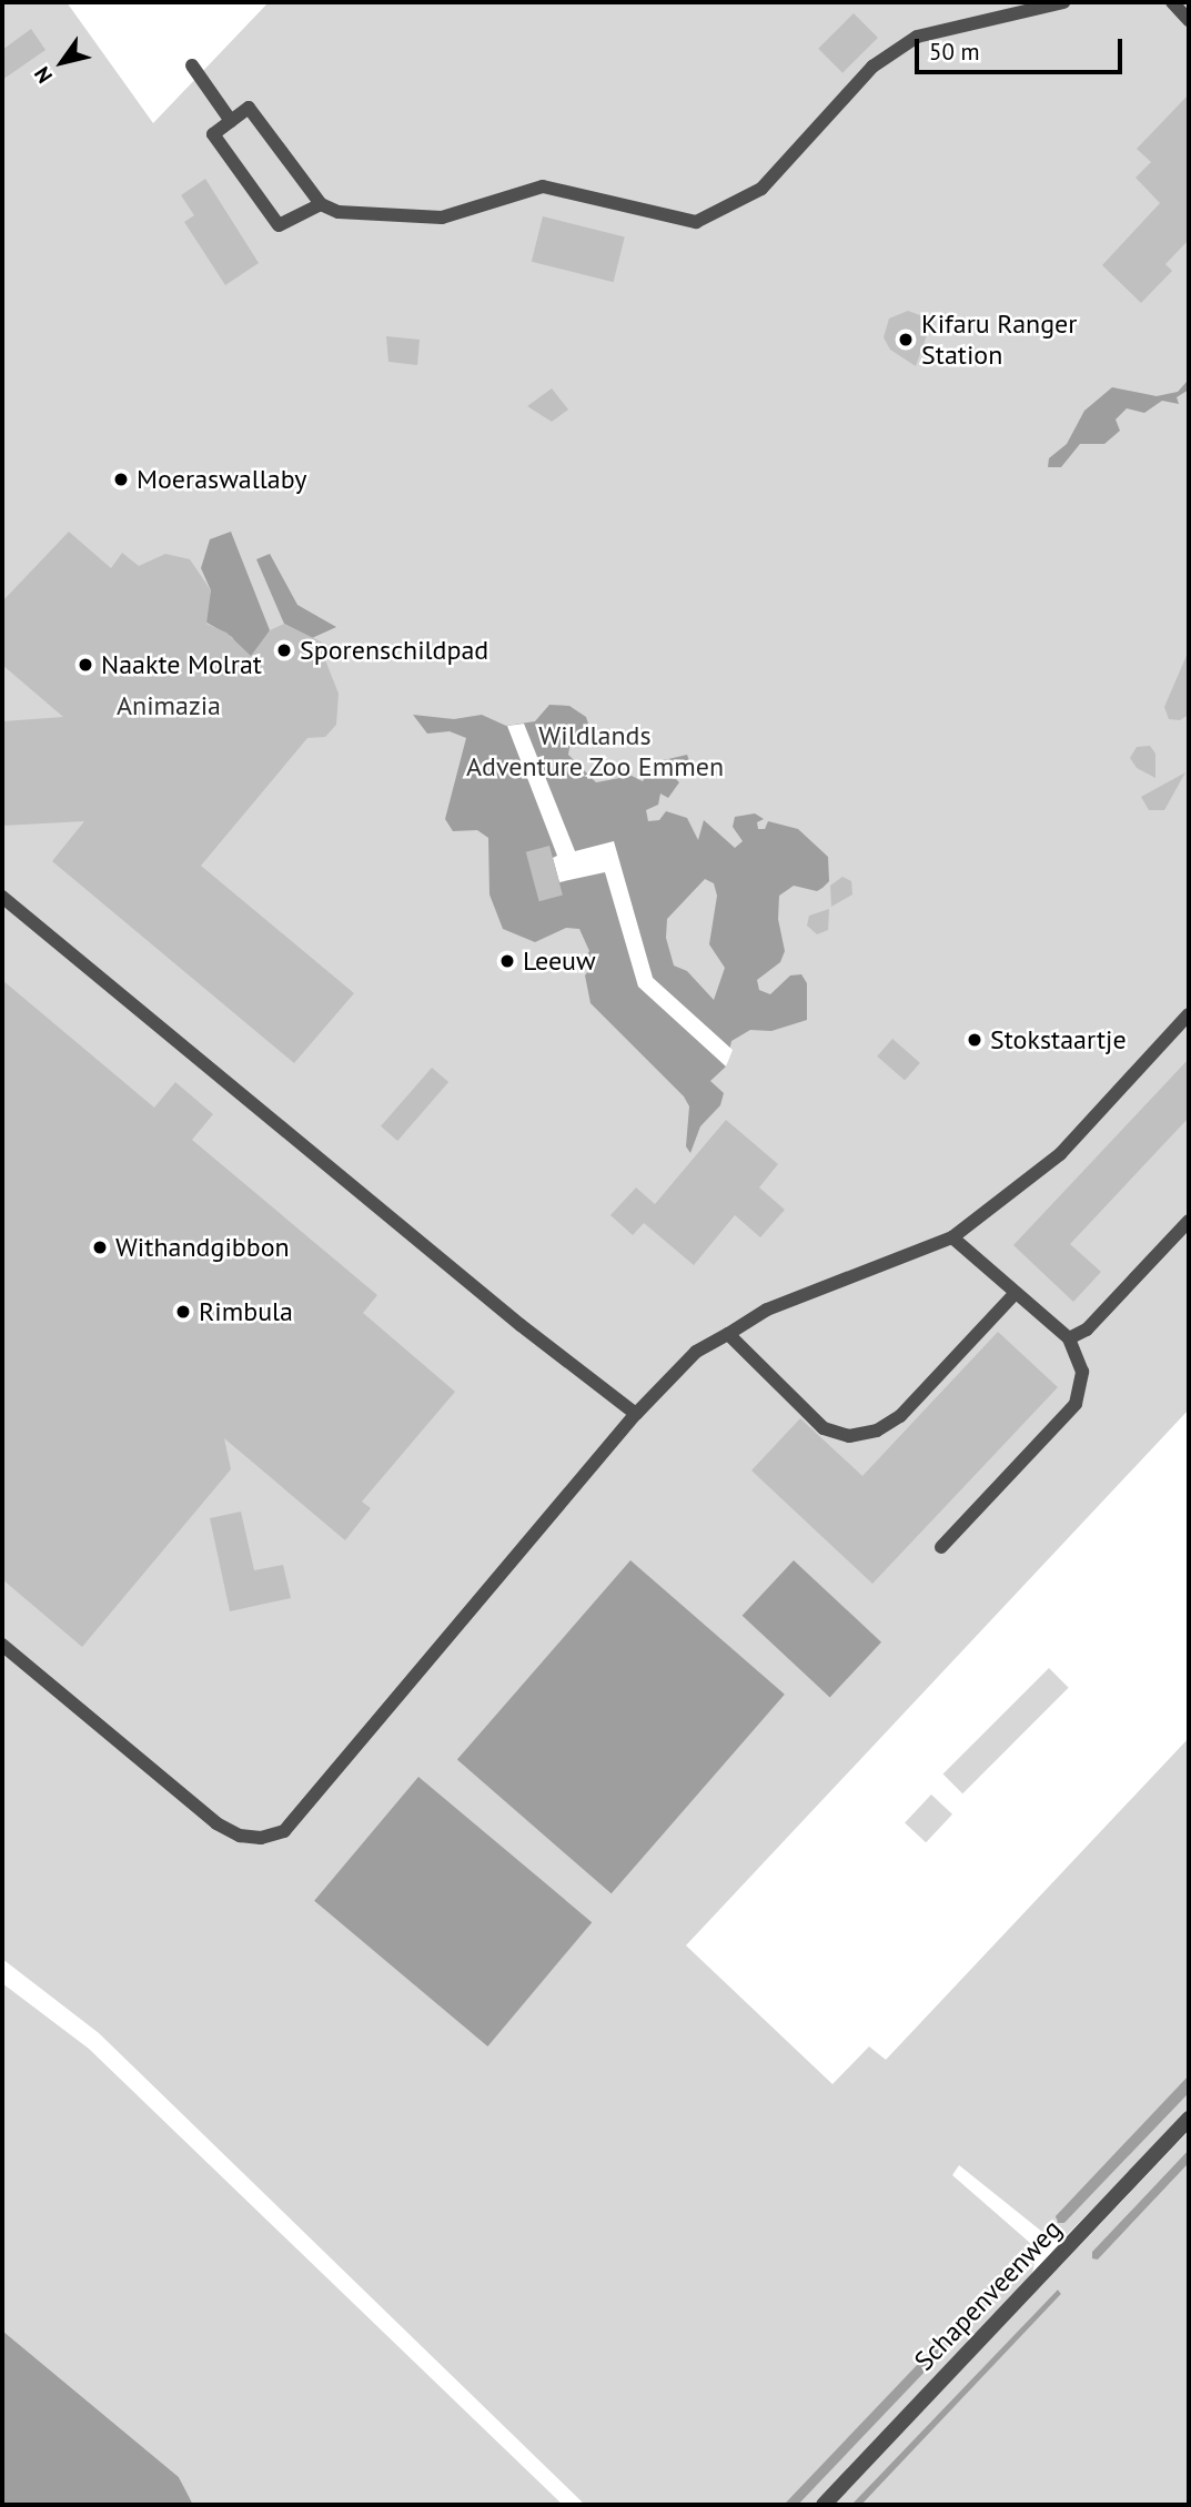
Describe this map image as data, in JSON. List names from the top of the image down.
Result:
{
  "streets": {
    "street": ["Schapenveenweg"]
  },
  "parks": ["Animazia", "Wildlands Adventure Zoo Emmen"],
  "places": [
    "Kifaru Ranger Station",
    "Moeraswallaby",
    "Sporenschildpad",
    "Naakte Molrat",
    "Leeuw",
    "Stokstaartje",
    "Withandgibbon",
    "Rimbula"
  ],
  "scale_bar": "50 m",
  "north": "bottom left"
}
